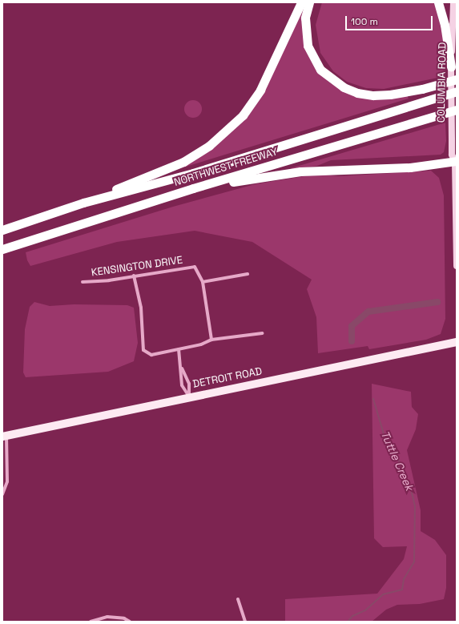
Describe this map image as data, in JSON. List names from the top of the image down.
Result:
{
  "streets": {
    "highway": ["NORTHWEST FREEWAY"],
    "main road": ["COLUMBIA ROAD", "DETROIT ROAD"],
    "street": ["KENSINGTON DRIVE"]
  },
  "water": ["Tuttle Creek"],
  "scale_bar": "100 m"
}
